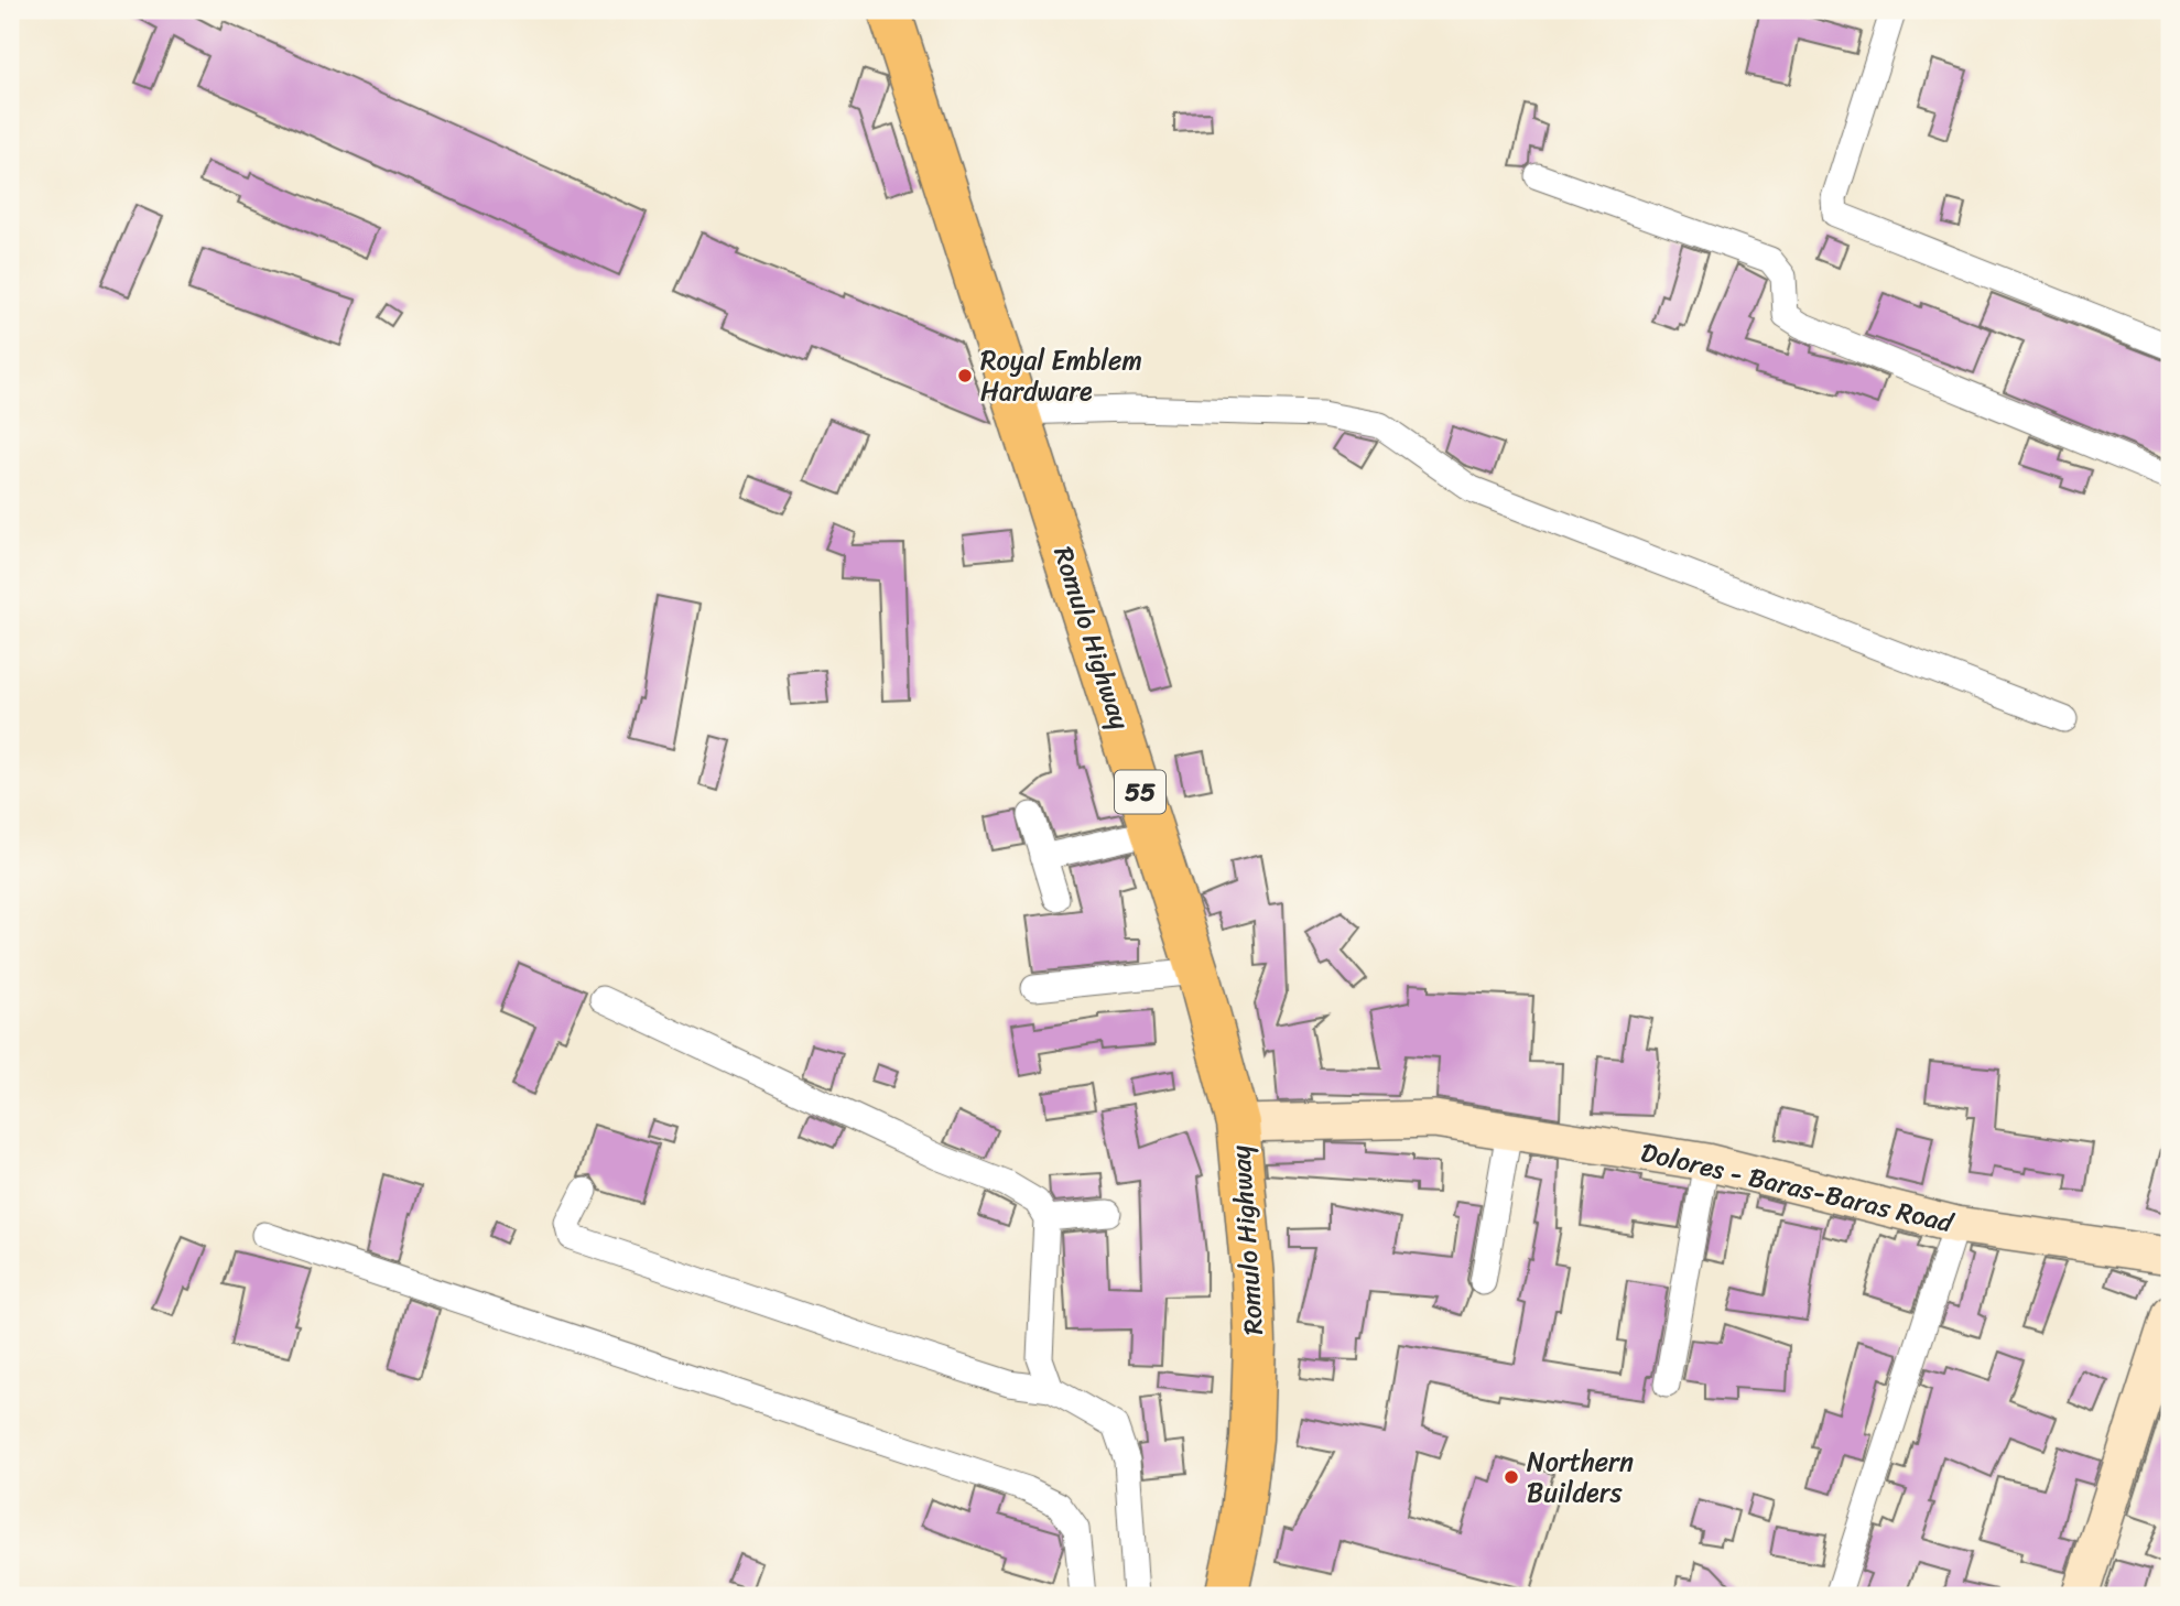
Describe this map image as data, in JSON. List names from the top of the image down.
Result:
{
  "streets": {
    "highway": ["Romulo Highway", "55"],
    "street": ["Dolores - Baras-Baras Road"]
  },
  "crossings": [
    ["Romulo Highway", "Dolores - Baras-Baras Road"]
  ],
  "places": ["Royal Emblem Hardware", "Northern Builders"]
}
